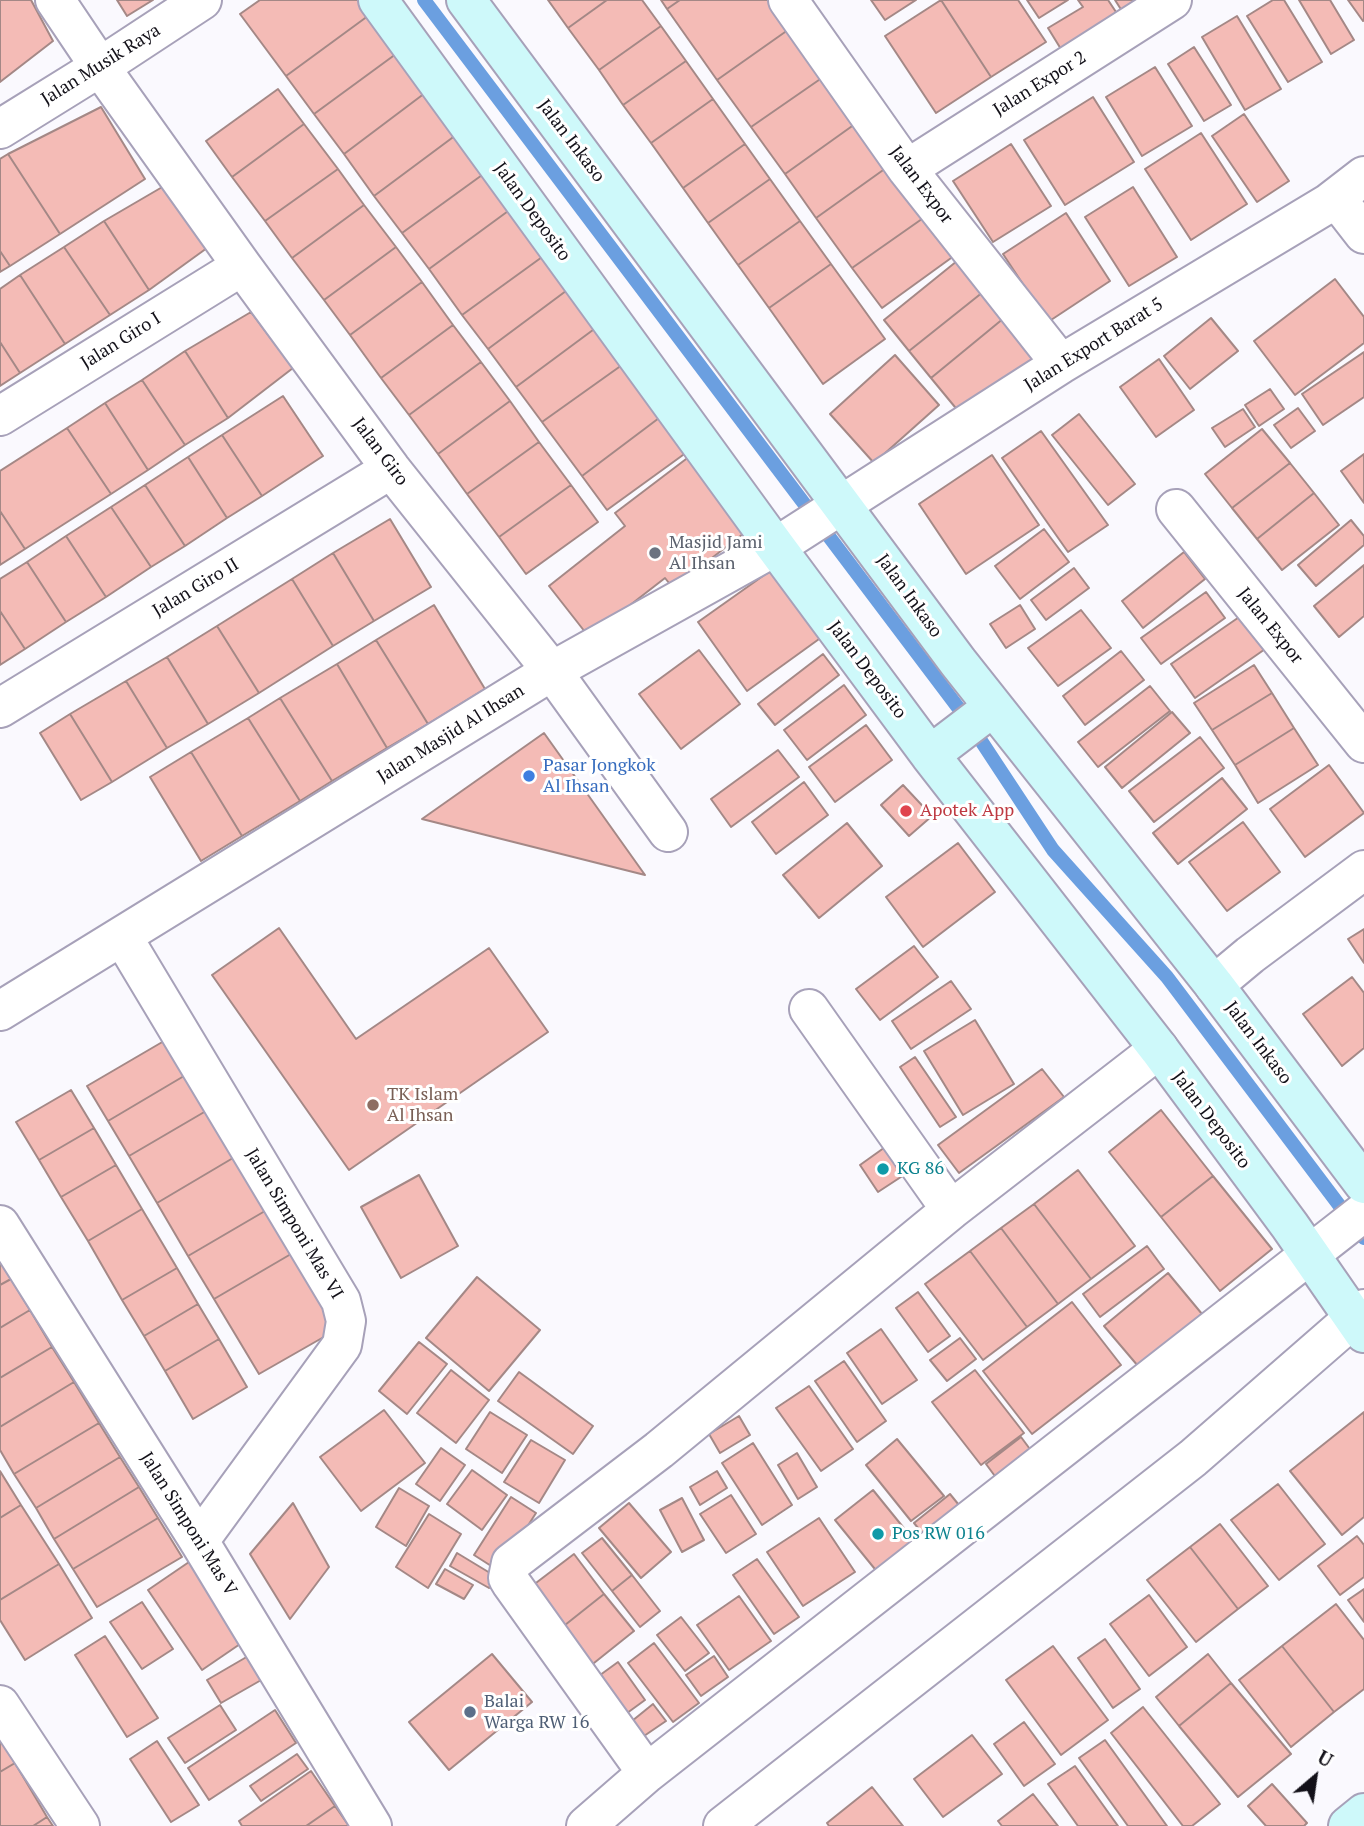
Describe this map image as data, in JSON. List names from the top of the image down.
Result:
{
  "streets": {
    "street": [
      "Jalan Musik Raya",
      "Jalan Expor 2",
      "Jalan Inkaso",
      "Jalan Expor",
      "Jalan Deposito",
      "Jalan Giro I",
      "Jalan Export Barat 5",
      "Jalan Giro",
      "Jalan Giro II",
      "Jalan Masjid Al Ihsan",
      "Jalan Simponi Mas VI",
      "Jalan Simponi Mas V"
    ]
  },
  "crossings": [
    ["Jalan Musik Raya", "Jalan Giro"],
    ["Jalan Expor 2", "Jalan Expor"],
    ["Jalan Inkaso", "Jalan Export Barat 5"],
    ["Jalan Expor", "Jalan Export Barat 5"],
    ["Jalan Deposito", "Jalan Export Barat 5"],
    ["Jalan Deposito", "Jalan Masjid Al Ihsan"],
    ["Jalan Giro I", "Jalan Giro"],
    ["Jalan Export Barat 5", "Jalan Masjid Al Ihsan"],
    ["Jalan Giro", "Jalan Giro II"],
    ["Jalan Giro", "Jalan Masjid Al Ihsan"],
    ["Jalan Masjid Al Ihsan", "Jalan Simponi Mas VI"],
    ["Jalan Simponi Mas VI", "Jalan Simponi Mas V"]
  ],
  "places": [
    "Masjid Jami Al Ihsan",
    "Pasar Jongkok Al Ihsan",
    "Apotek App",
    "TK Islam Al Ihsan",
    "KG 86",
    "Pos RW 016",
    "Balai Warga RW 16"
  ],
  "north": "top right"
}
